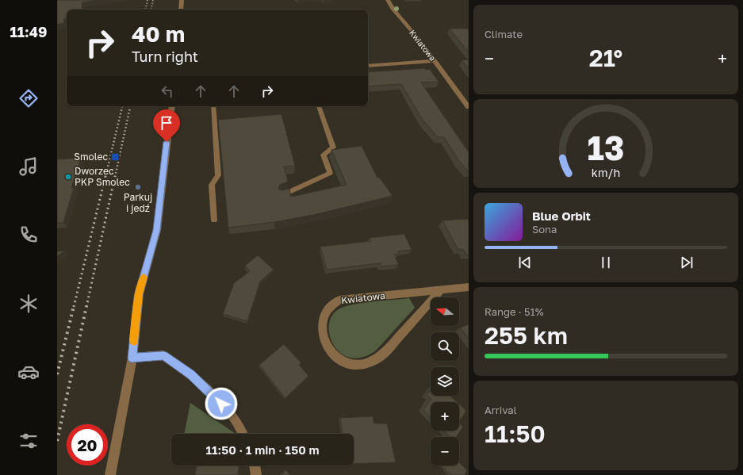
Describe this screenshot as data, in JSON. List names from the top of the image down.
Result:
{
  "streets": {
    "street": ["Kwiatowa"]
  },
  "places": {
    "transit": ["Smolec"],
    "other": ["Dworzec PKP Smolec", "Parkuj i jedź"]
  },
  "north": "left",
  "page": {
    "tabs": "11:49",
    "tile": [
      "Climate",
      ["Range · 51%", "255 km"],
      ["Arrival", "11:50"]
    ],
    "turn": ["40 m", "Turn right"],
    "heat": ["−", "21°", "+"],
    "song": ["Blue Orbit", "Sona"],
    "map_buttons": ["+", "−"],
    "limit": "20",
    "trip": "11:50 · 1 min · 150 m",
    "gauge": ["13", "km/h"]
  }
}
